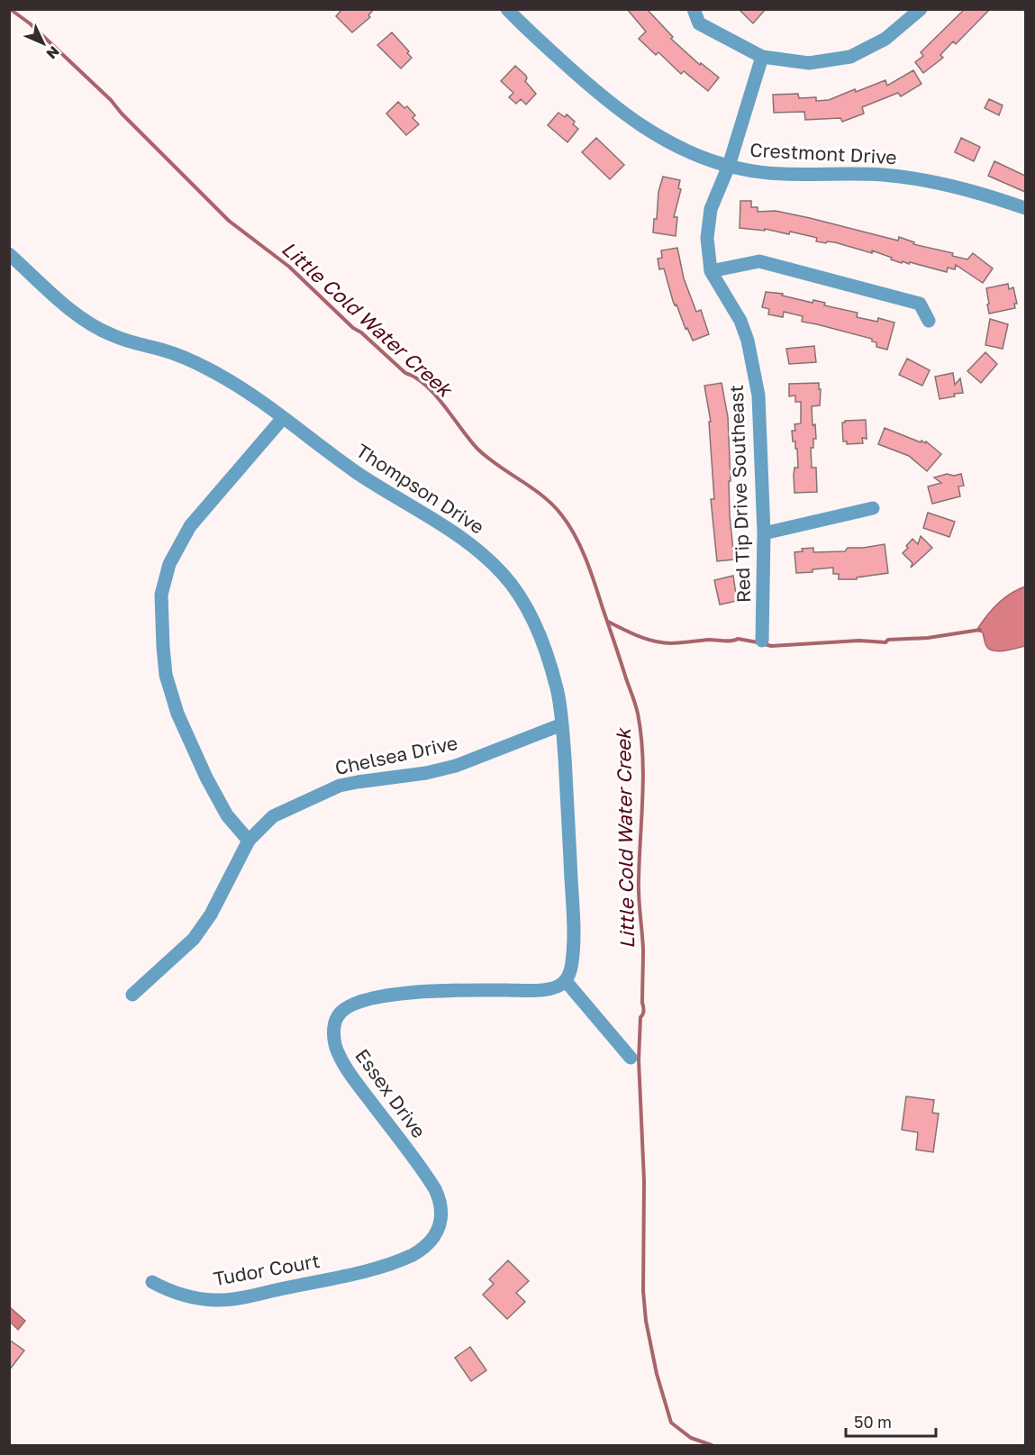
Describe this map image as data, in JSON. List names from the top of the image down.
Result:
{
  "streets": {
    "street": [
      "Crestmont Drive",
      "Thompson Drive",
      "Red Tip Drive Southeast",
      "Chelsea Drive",
      "Essex Drive",
      "Tudor Court"
    ]
  },
  "crossings": [
    ["Crestmont Drive", "Red Tip Drive Southeast"],
    ["Thompson Drive", "Chelsea Drive"],
    ["Thompson Drive", "Essex Drive"],
    ["Essex Drive", "Tudor Court"]
  ],
  "water": ["Little Cold Water Creek"],
  "scale_bar": "50 m",
  "north": "bottom right"
}
